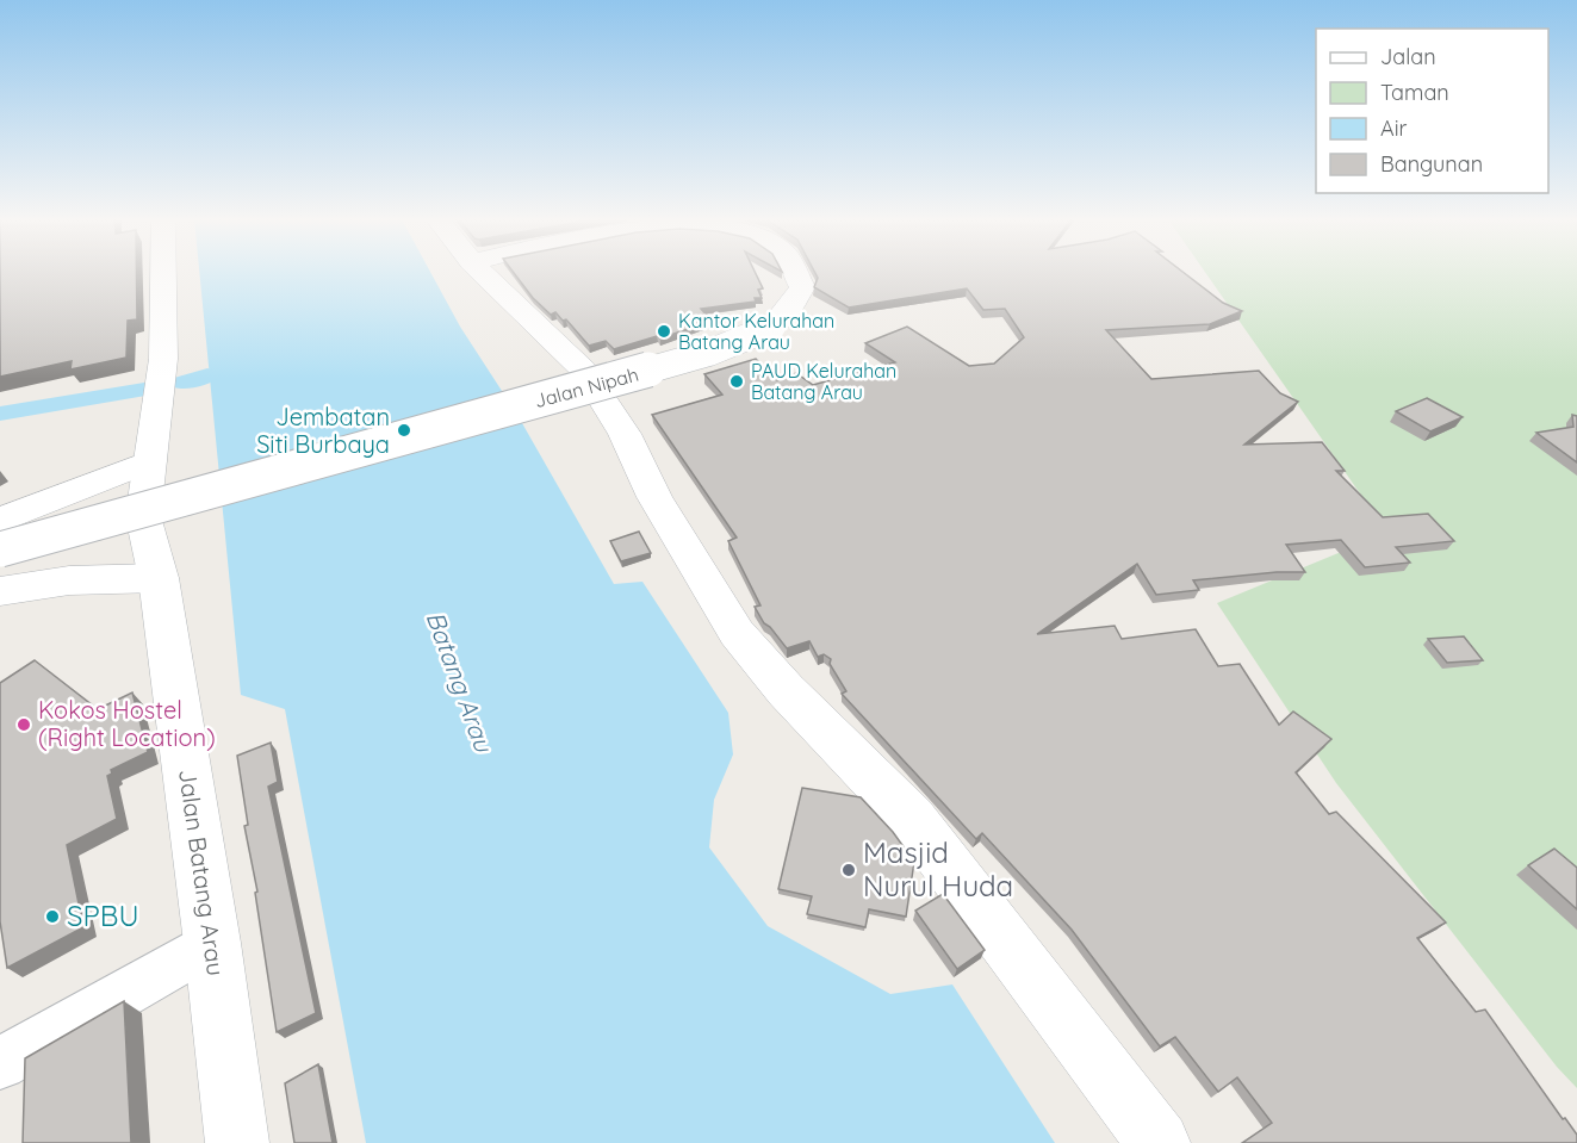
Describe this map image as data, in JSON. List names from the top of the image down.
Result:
{
  "streets": {
    "street": ["Jalan Nipah", "Jalan Batang Arau"]
  },
  "water": ["Batang Arau"],
  "places": [
    "Kantor Kelurahan Batang Arau",
    "PAUD Kelurahan Batang Arau",
    "Jembatan Siti Burbaya",
    "Kokos Hostel (Right Location)",
    "Masjid Nurul Huda",
    "SPBU"
  ],
  "legend": [
    "Jalan",
    "Taman",
    "Air",
    "Bangunan"
  ]
}
